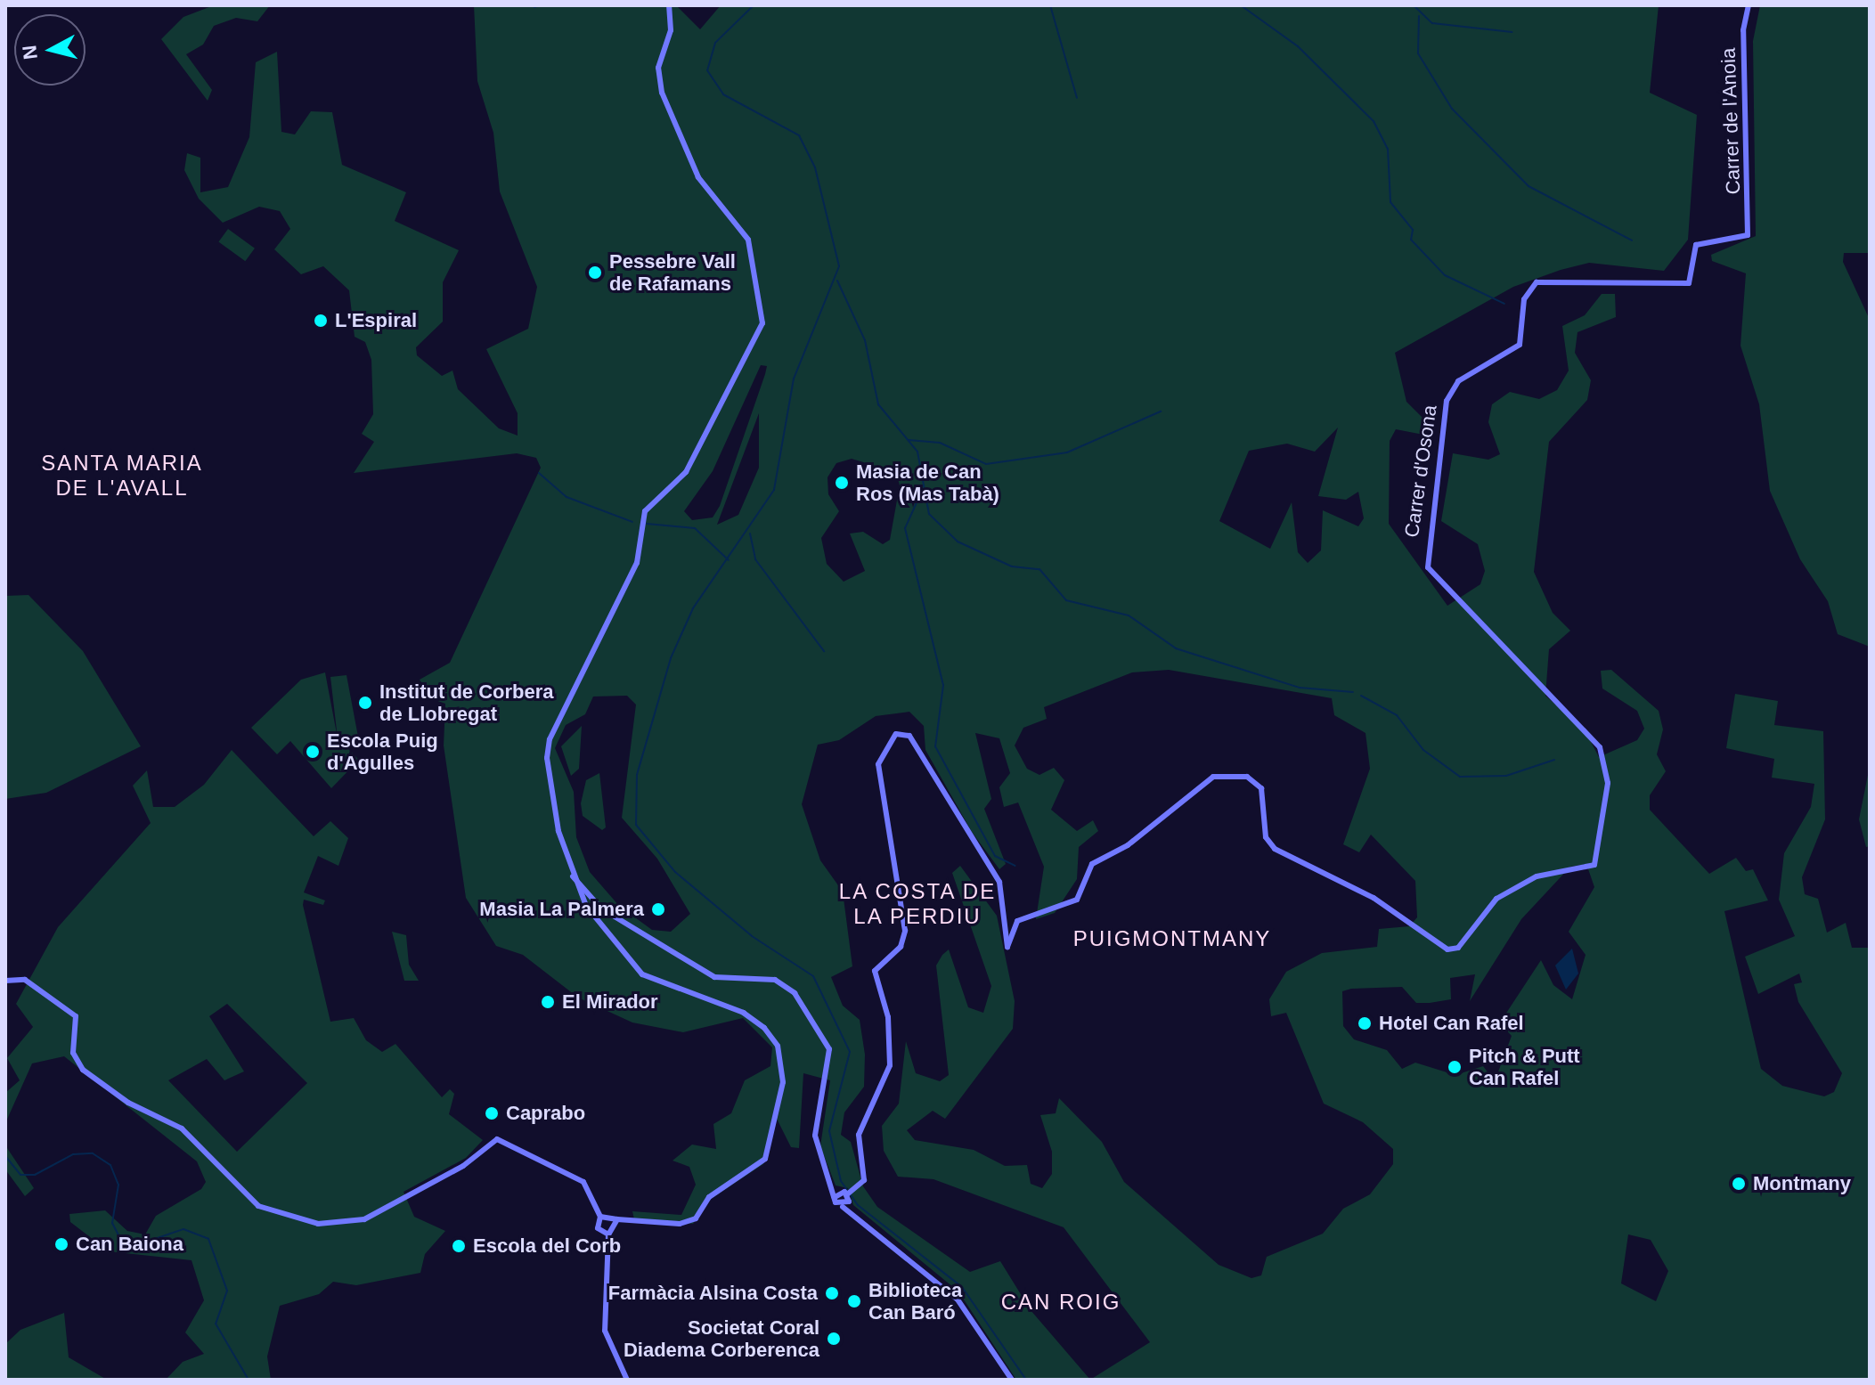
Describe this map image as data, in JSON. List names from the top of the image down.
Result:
{
  "streets": {
    "street": ["Carrer de l'Anoia", "Carrer d'Osona"]
  },
  "crossings": [
    ["Carrer de l'Anoia", "Carrer d'Osona"]
  ],
  "districts": [
    "SANTA MARIA DE L'AVALL",
    "LA COSTA DE LA PERDIU",
    "PUIGMONTMANY",
    "CAN ROIG"
  ],
  "places": [
    "Pessebre Vall de Rafamans",
    "L'Espiral",
    "Masia de Can Ros (Mas Tabà)",
    "Institut de Corbera de Llobregat",
    "Escola Puig d'Agulles",
    "Masia La Palmera",
    "El Mirador",
    "Hotel Can Rafel",
    "Pitch & Putt Can Rafel",
    "Caprabo",
    "Montmany",
    "Can Baiona",
    "Escola del Corb",
    "Farmàcia Alsina Costa",
    "Biblioteca Can Baró",
    "Societat Coral Diadema Corberenca"
  ],
  "north": "left"
}
